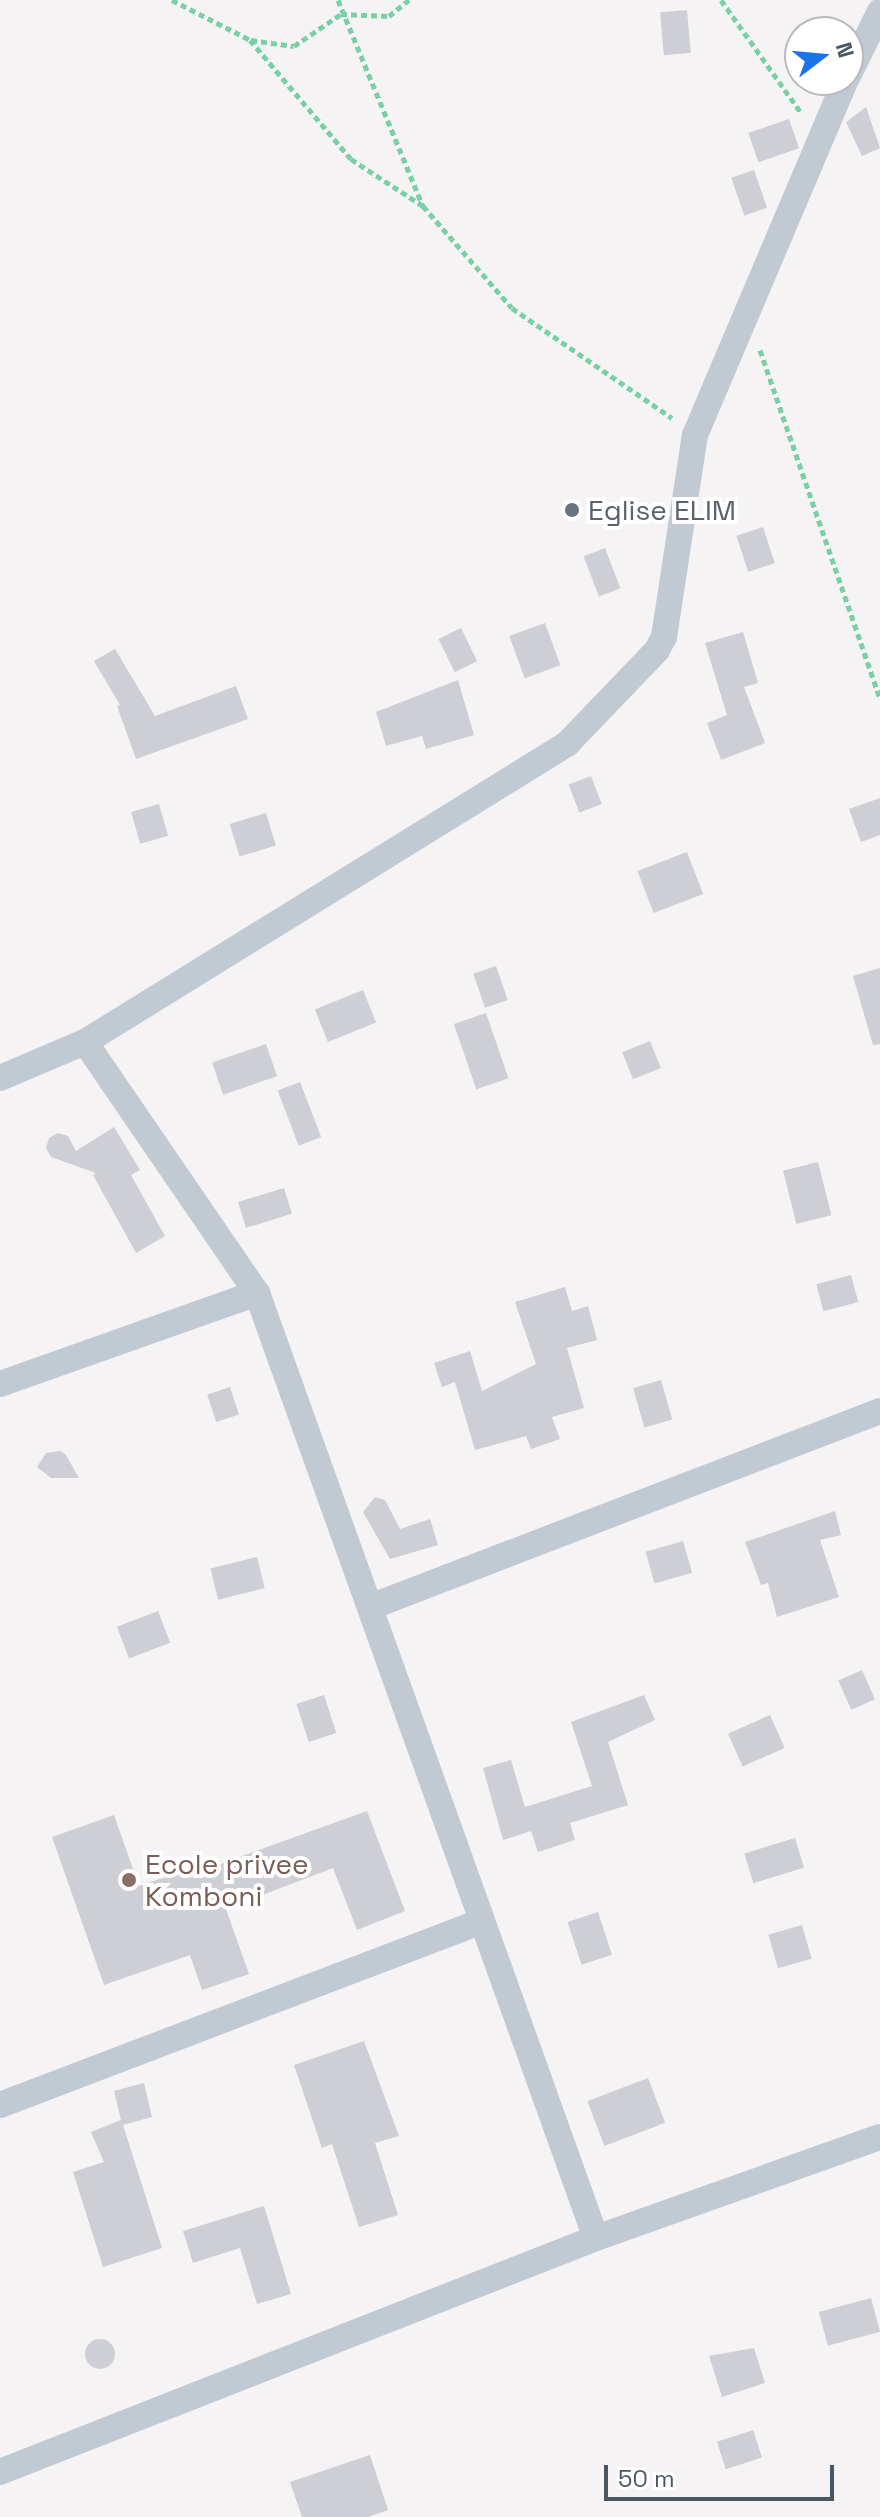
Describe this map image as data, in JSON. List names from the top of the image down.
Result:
{
  "places": ["Eglise ELIM", "Ecole privee Komboni"],
  "scale_bar": "50 m",
  "north": "right"
}
